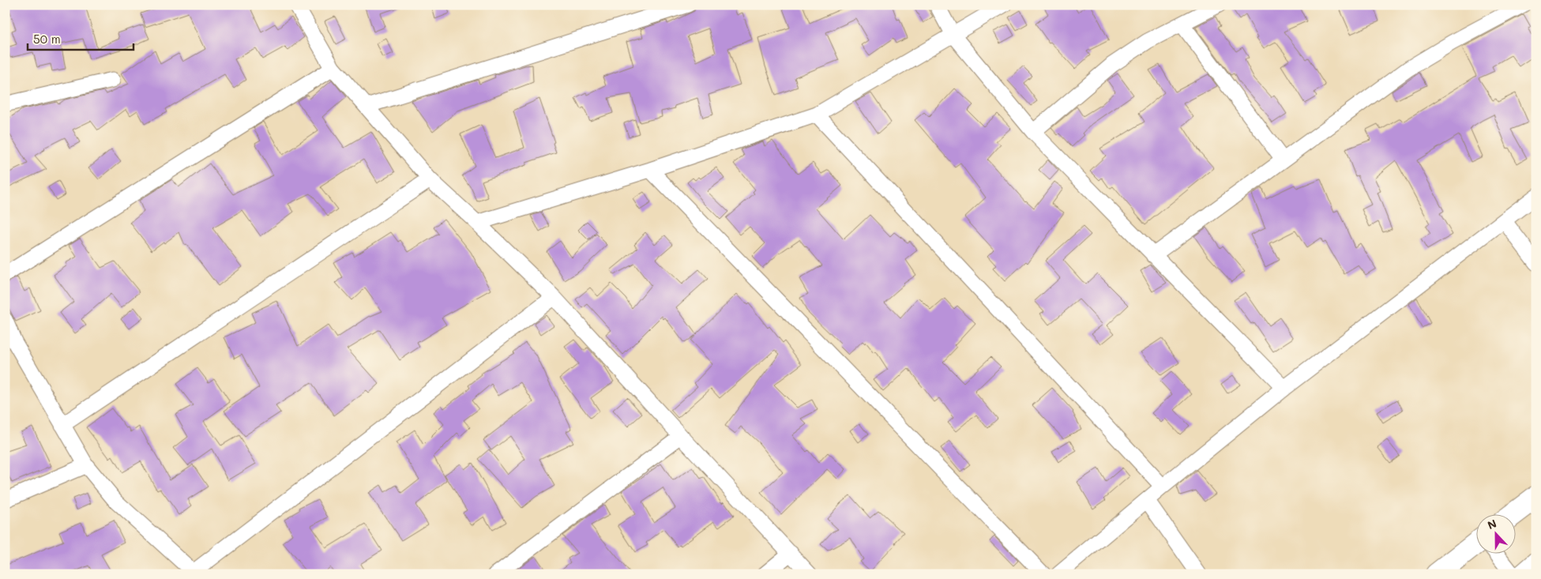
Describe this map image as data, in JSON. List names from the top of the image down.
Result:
{
  "scale_bar": "50 m",
  "north": "top"
}
